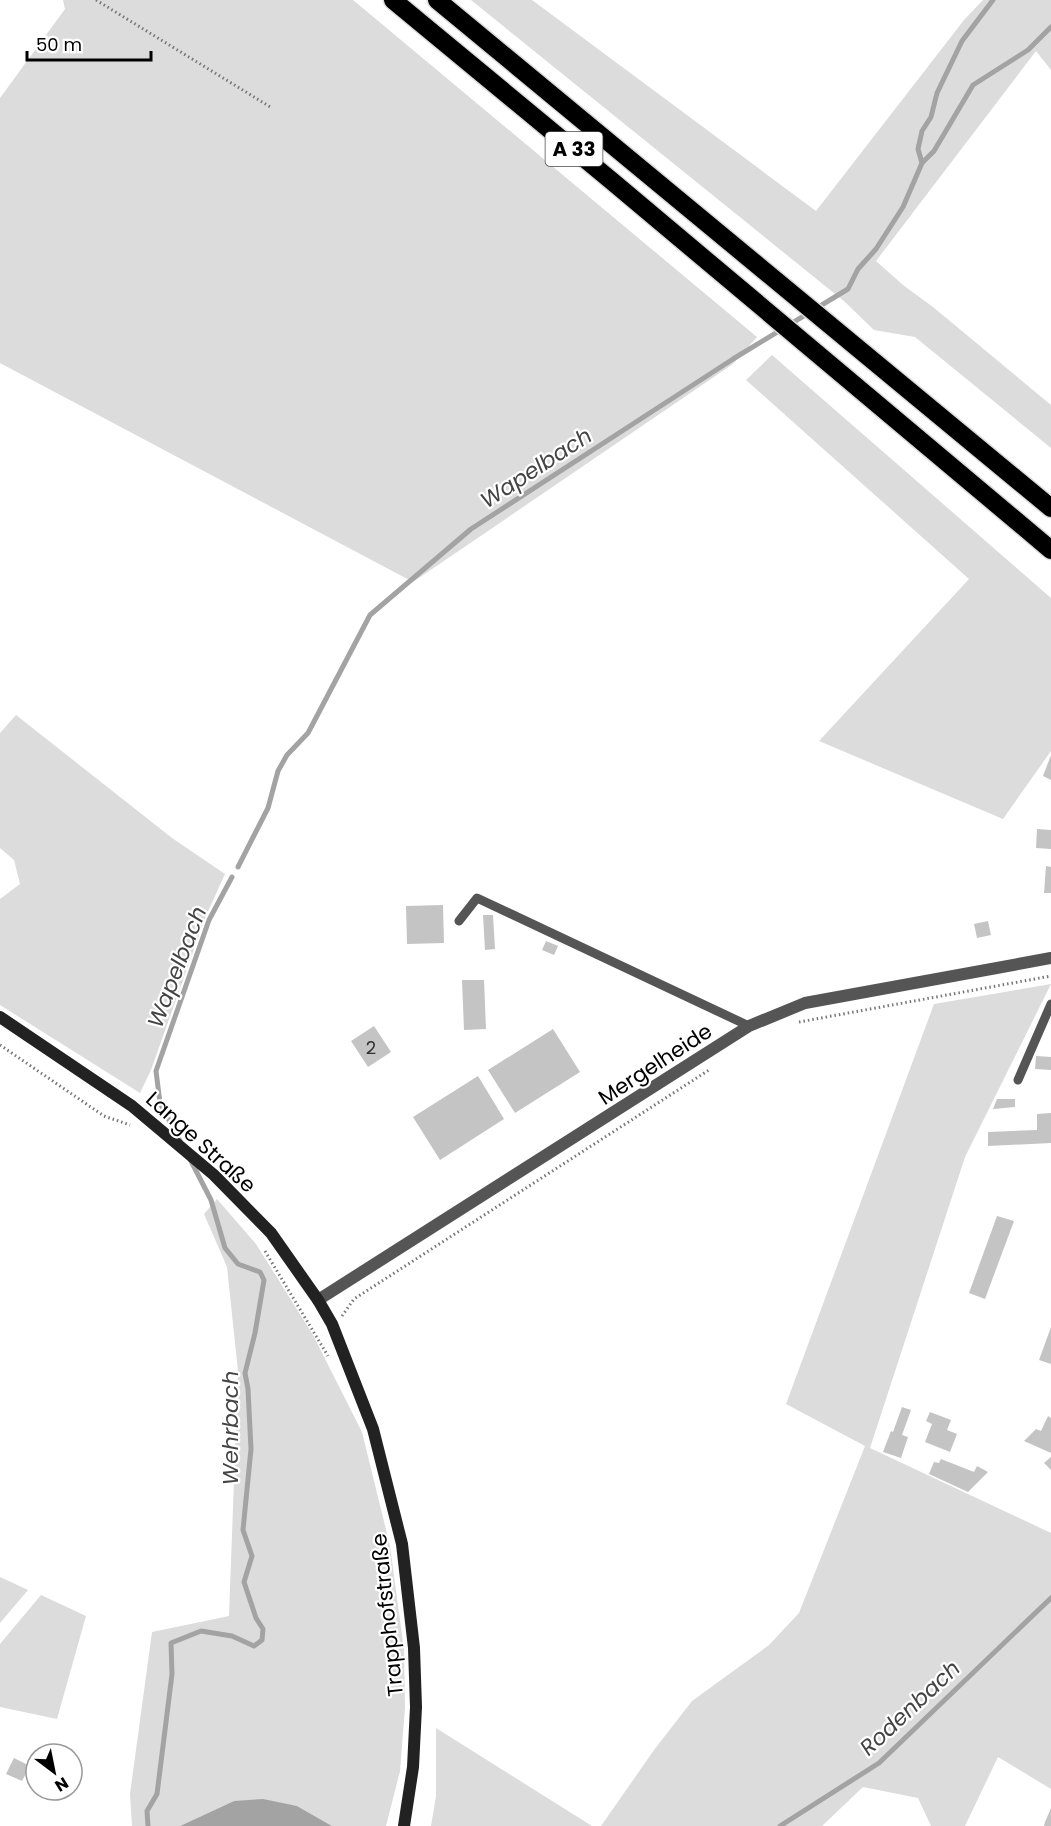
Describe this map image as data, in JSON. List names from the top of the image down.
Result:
{
  "streets": {
    "highway": ["A 33"],
    "street": ["Mergelheide", "Lange Straße", "Trapphofstraße"]
  },
  "crossings": [
    ["Mergelheide", "Lange Straße"],
    ["Lange Straße", "Trapphofstraße"]
  ],
  "water": ["Wapelbach", "Wehrbach", "Rodenbach"],
  "house_numbers": ["2"],
  "scale_bar": "50 m",
  "north": "bottom right"
}
